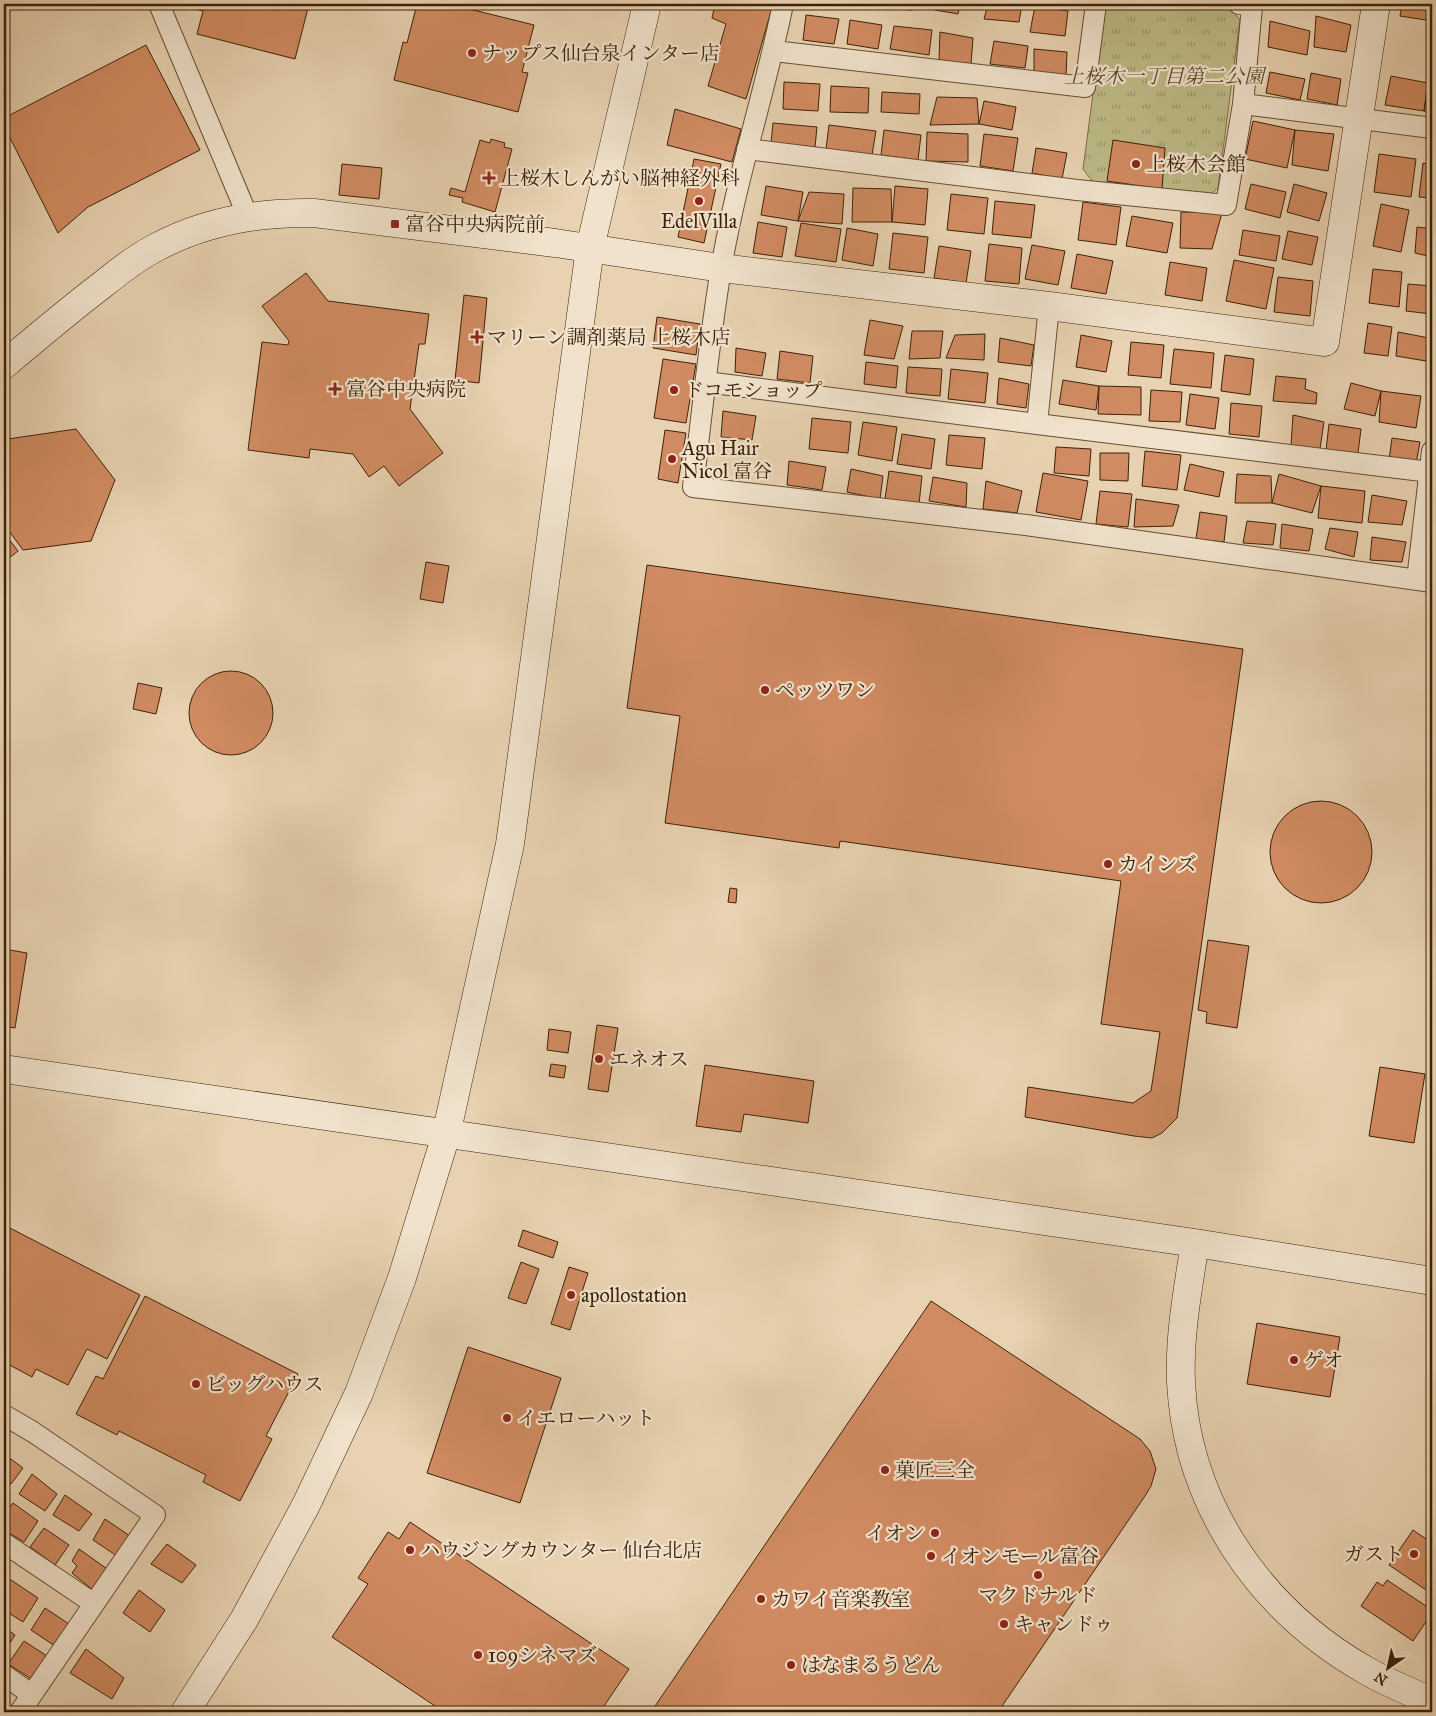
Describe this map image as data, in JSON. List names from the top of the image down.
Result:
{
  "parks": ["上桜木一丁目第二公園"],
  "places": {
    "other": [
      "ナップス仙台泉インター店",
      "上桜木会館",
      "EdelVilla",
      "ドコモショップ",
      "Agu Hair Nicol 富谷",
      "ペッツワン",
      "カインズ",
      "エネオス",
      "apollostation",
      "ゲオ",
      "ビッグハウス",
      "イエローハット",
      "菓匠三全",
      "イオン",
      "ハウジングカウンター 仙台北店",
      "ガスト",
      "イオンモール富谷",
      "マクドナルド",
      "カワイ音楽教室",
      "キャンドゥ",
      "109シネマズ",
      "はなまるうどん"
    ],
    "health": ["上桜木しんがい脳神経外科", "マリーン調剤薬局 上桜木店", "富谷中央病院"],
    "transit": ["富谷中央病院前"]
  },
  "north": "bottom left"
}
